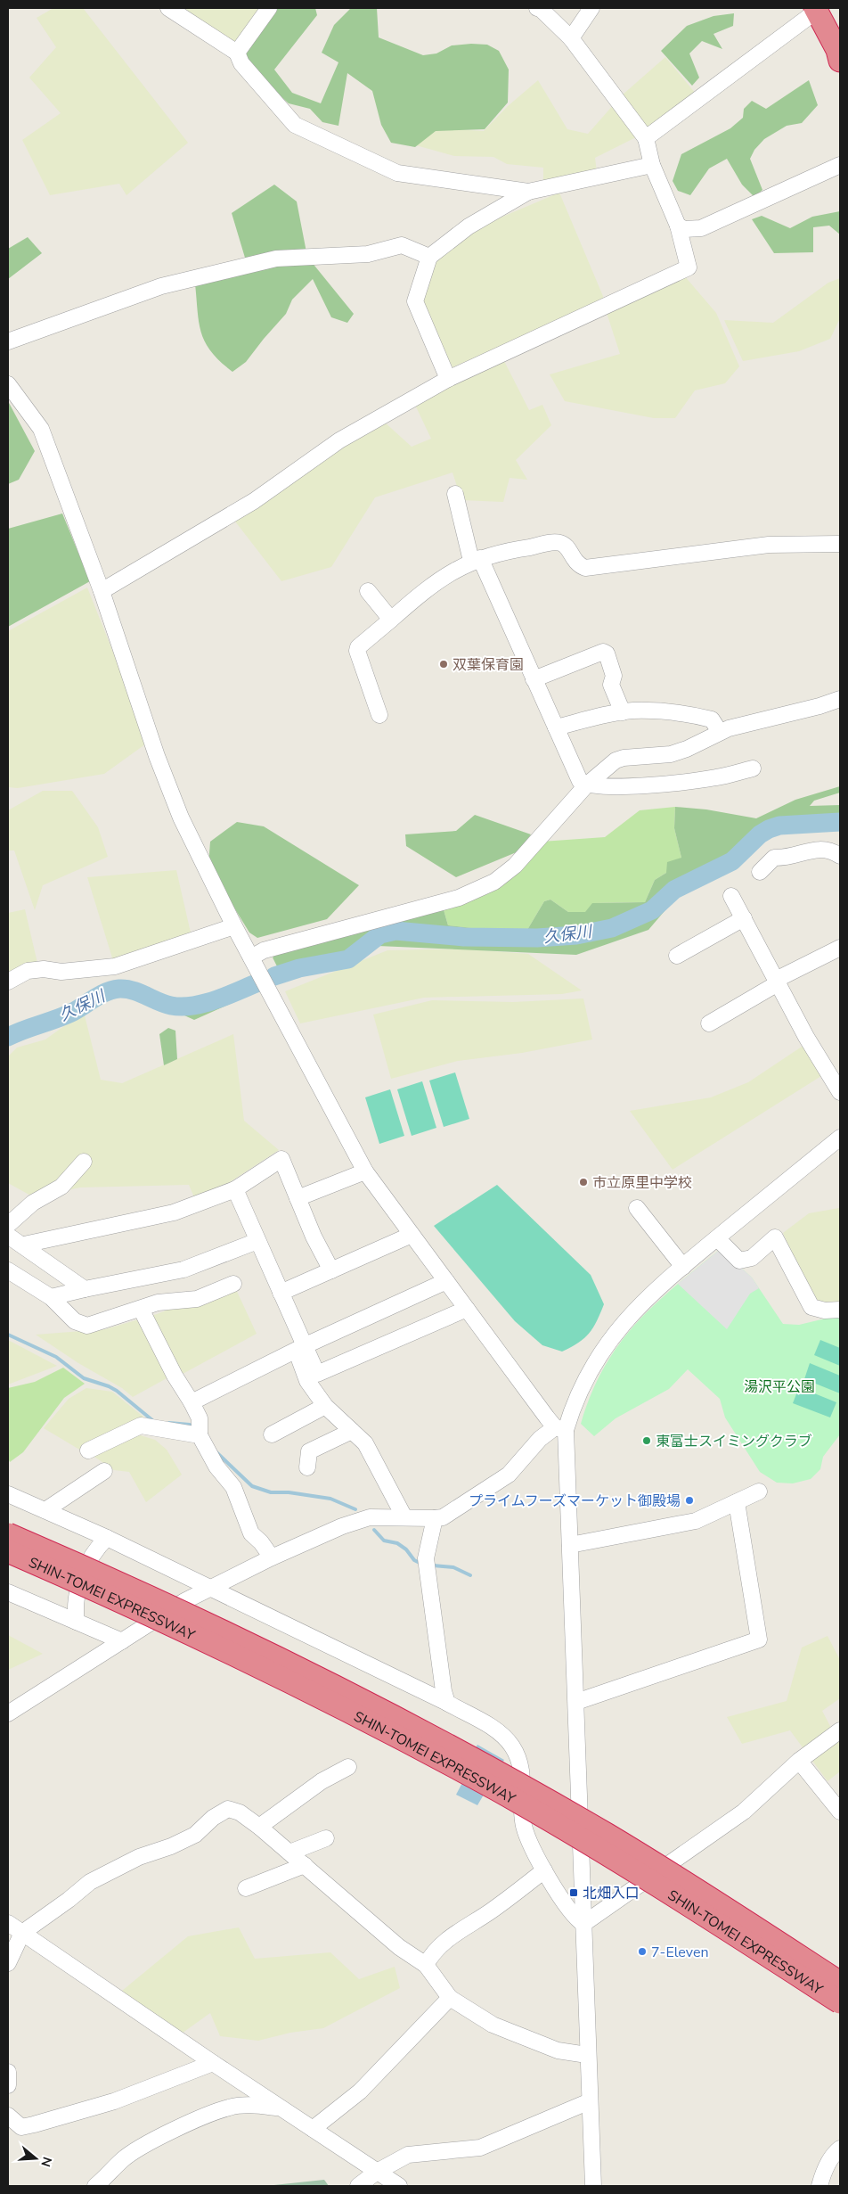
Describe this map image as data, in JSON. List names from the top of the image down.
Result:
{
  "streets": {
    "highway": ["SHIN-TOMEI EXPRESSWAY"]
  },
  "water": ["久保川"],
  "parks": ["湯沢平公園"],
  "places": {
    "other": [
      "双葉保育園",
      "市立原里中学校",
      "東富士スイミングクラブ",
      "プライムフーズマーケット御殿場",
      "7-Eleven"
    ],
    "transit": ["北畑入口"]
  },
  "north": "right"
}
